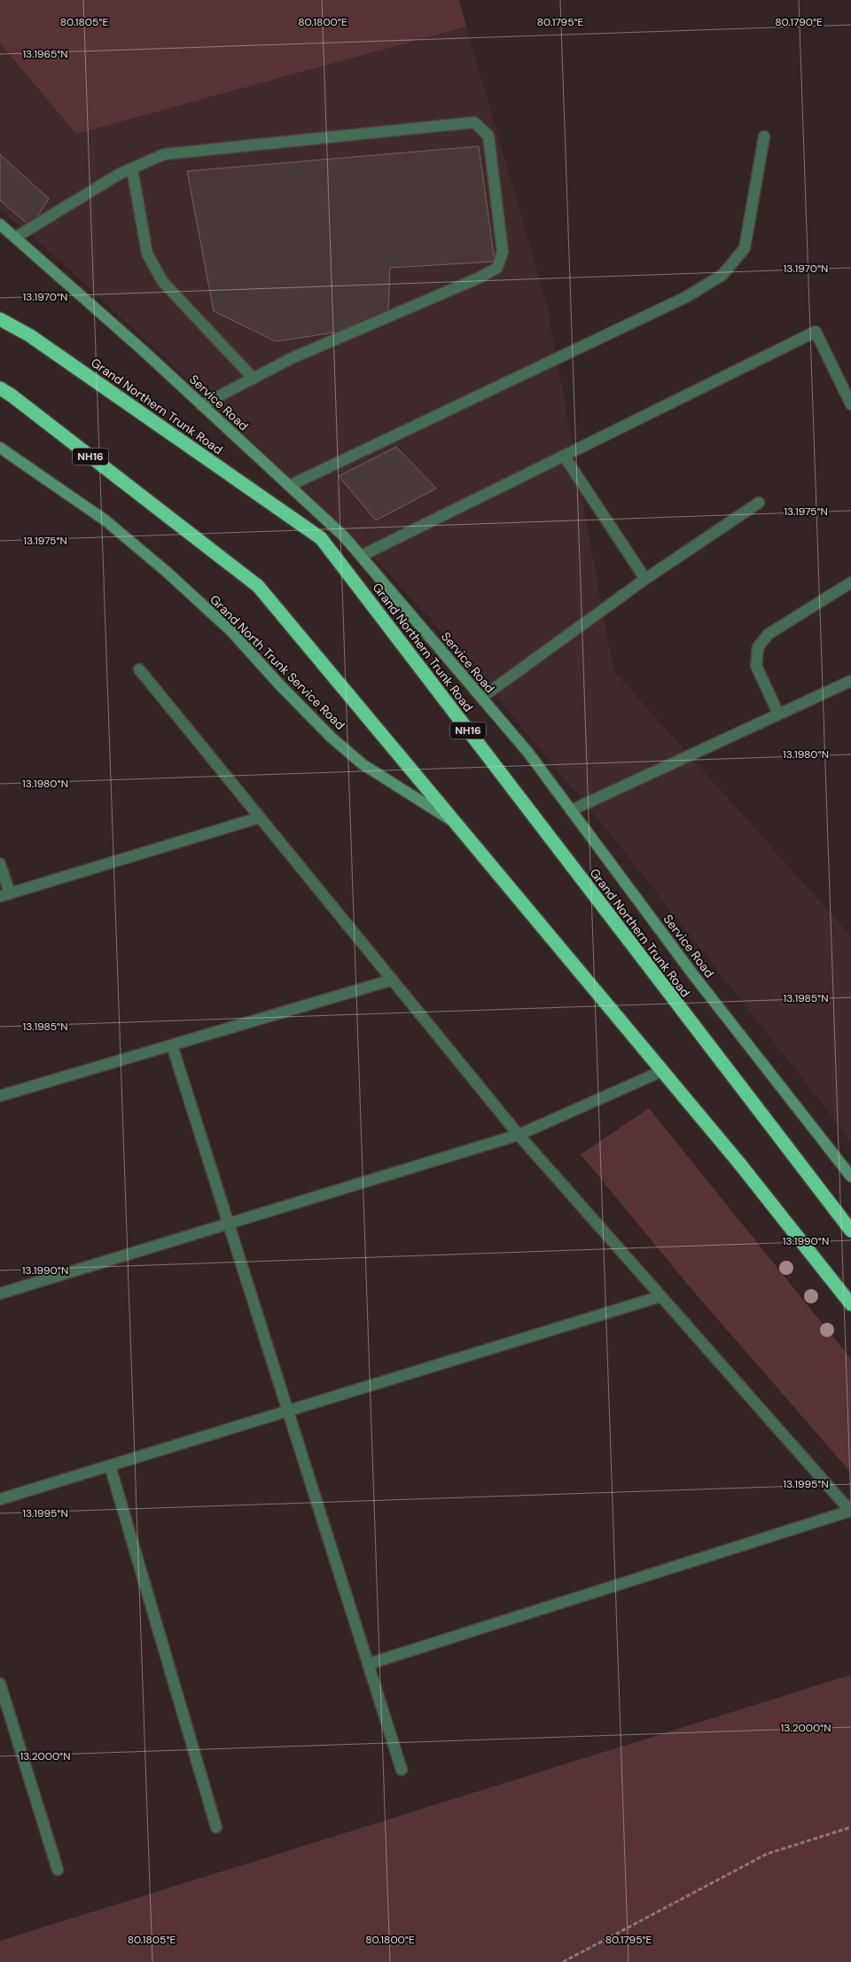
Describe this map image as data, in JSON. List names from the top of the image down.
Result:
{
  "streets": {
    "highway": ["Grand Northern Trunk Road", "NH16"],
    "street": ["Service Road", "Grand North Trunk Service Road"]
  },
  "crossings": [
    ["NH16", "Grand North Trunk Service Road"]
  ],
  "coordinates": [
    "80.1805°E",
    "80.1800°E",
    "80.1795°E",
    "80.1790°E",
    "13.1965°N",
    "13.1970°N",
    "13.1975°N",
    "13.1980°N",
    "13.1985°N",
    "13.1990°N",
    "13.1995°N",
    "13.2000°N"
  ]
}
